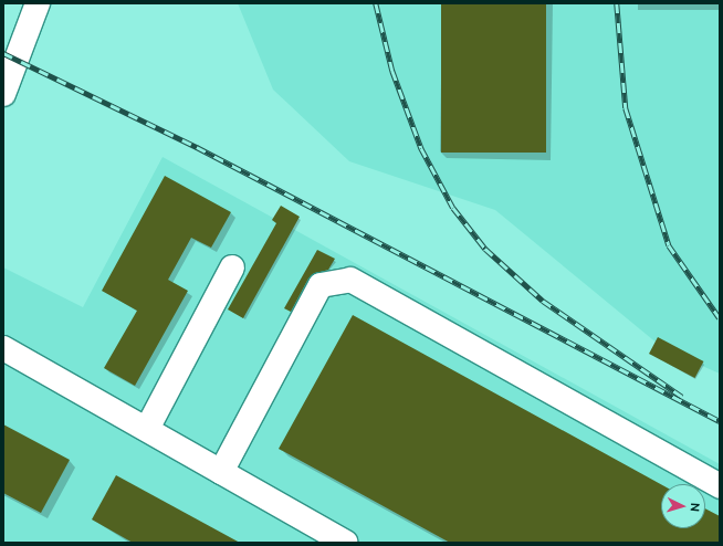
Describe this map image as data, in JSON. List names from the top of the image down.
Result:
{
  "north": "right"
}
